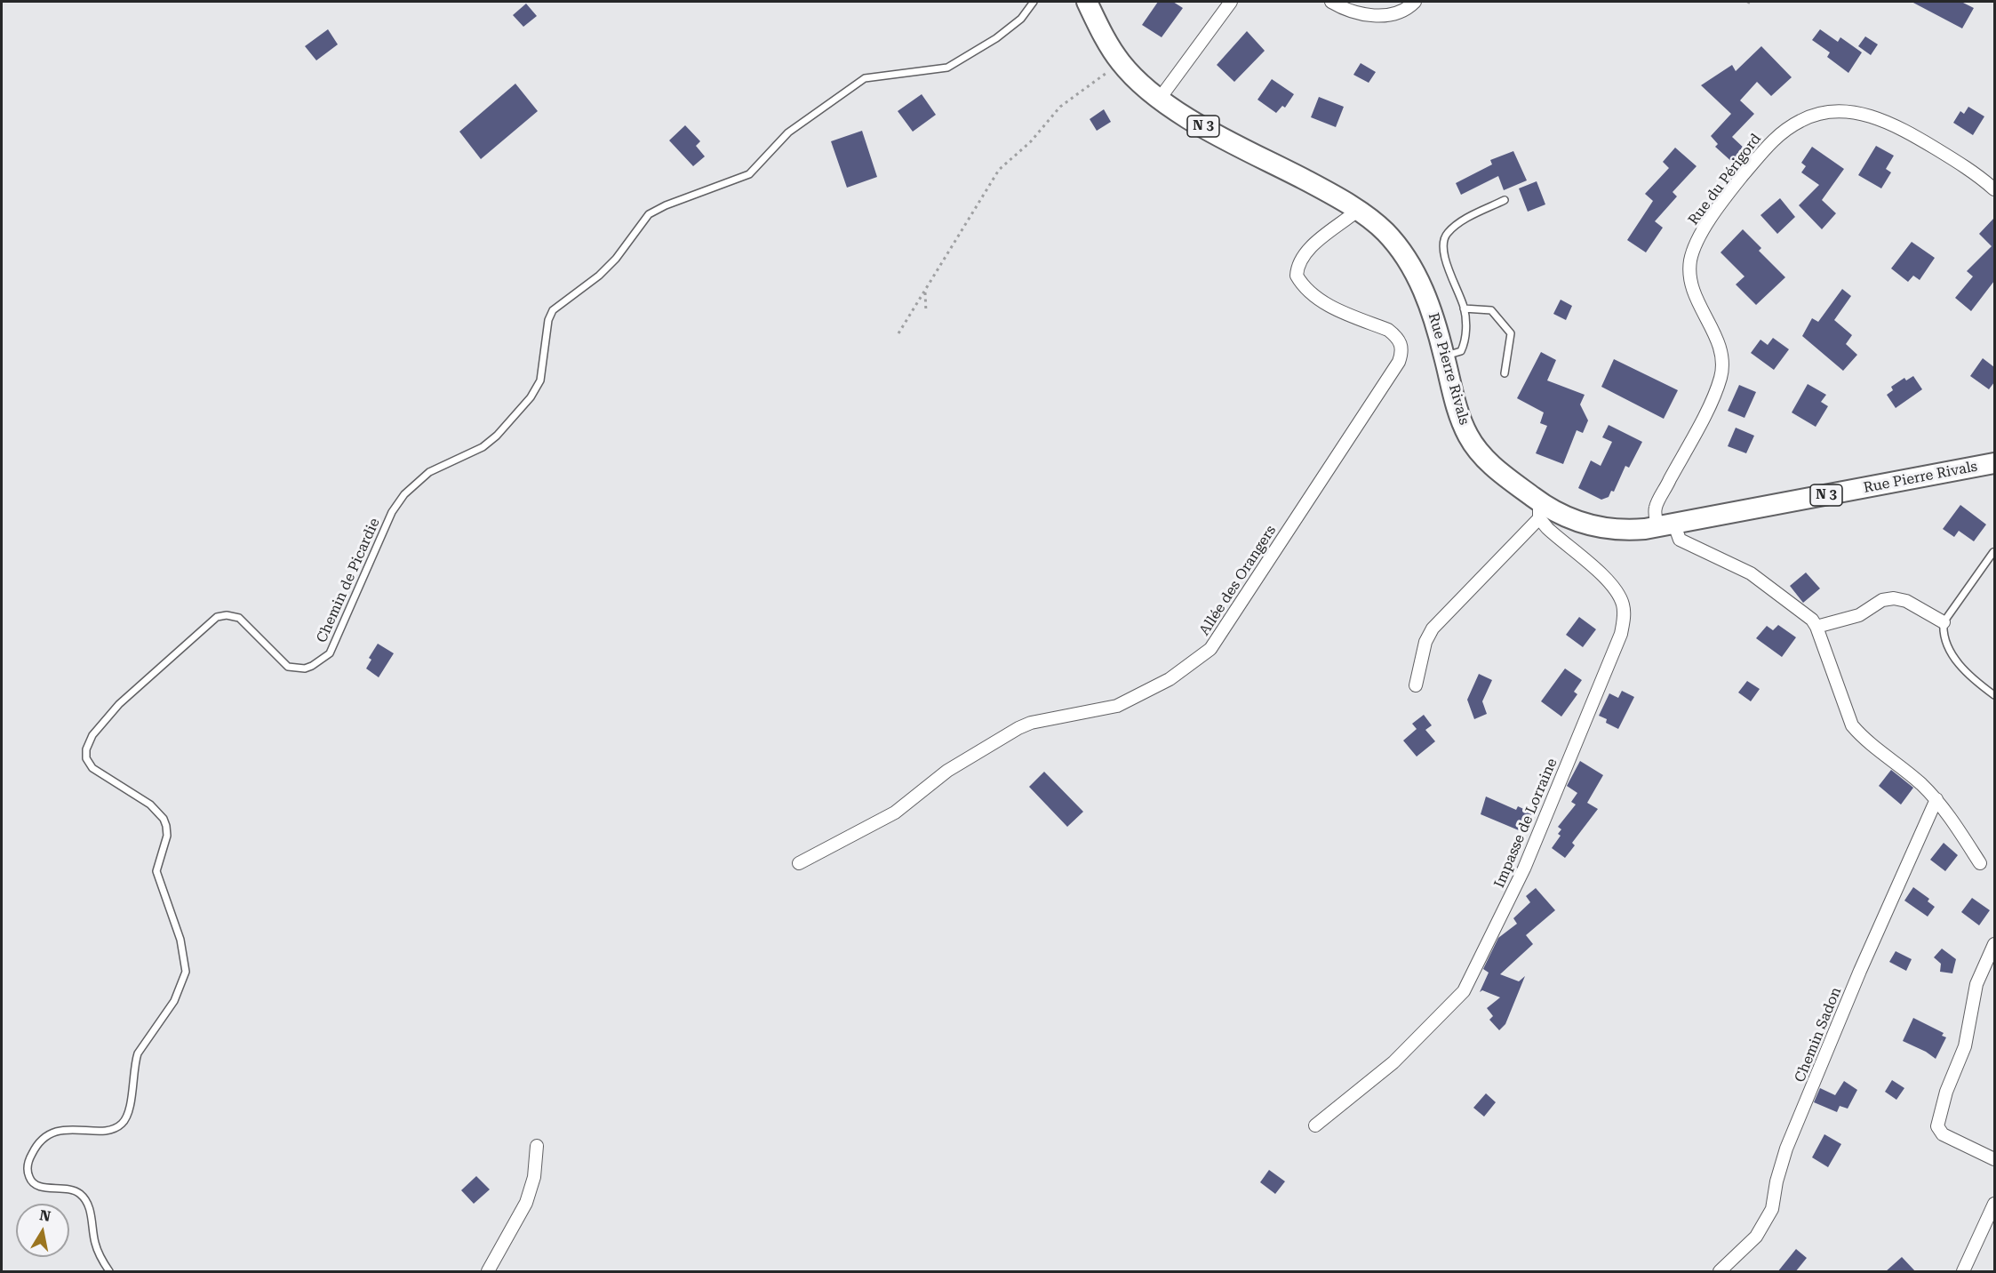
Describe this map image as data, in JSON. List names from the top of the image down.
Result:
{
  "streets": {
    "main road": ["N 3", "Rue Pierre Rivals"],
    "street": [
      "Rue du Périgord",
      "Allée des Orangers",
      "Impasse de Lorraine",
      "Chemin Sadon"
    ],
    "lane": ["Chemin de Picardie"]
  },
  "crossings": [
    ["Rue du Périgord", "Rue Pierre Rivals"],
    ["Rue Pierre Rivals", "Allée des Orangers"],
    ["Rue Pierre Rivals", "Impasse de Lorraine"]
  ],
  "north": "top"
}
